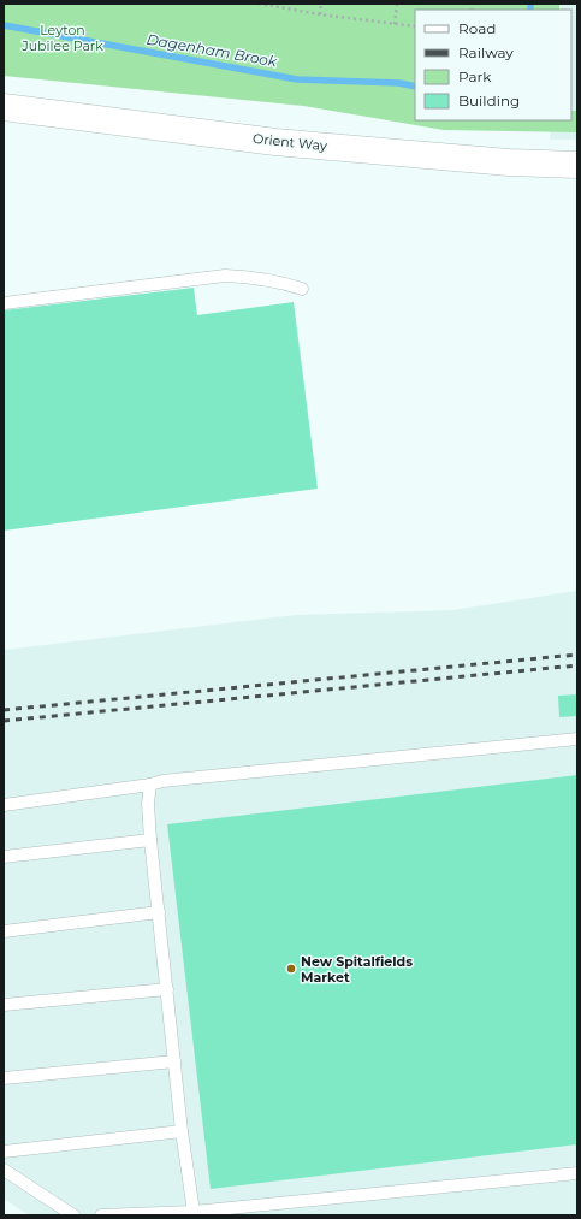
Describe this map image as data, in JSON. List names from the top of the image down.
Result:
{
  "streets": {
    "street": ["Orient Way"]
  },
  "water": ["Dagenham Brook"],
  "parks": ["Leyton Jubilee Park"],
  "places": ["New Spitalfields Market"],
  "legend": [
    "Road",
    "Railway",
    "Park",
    "Building"
  ]
}
